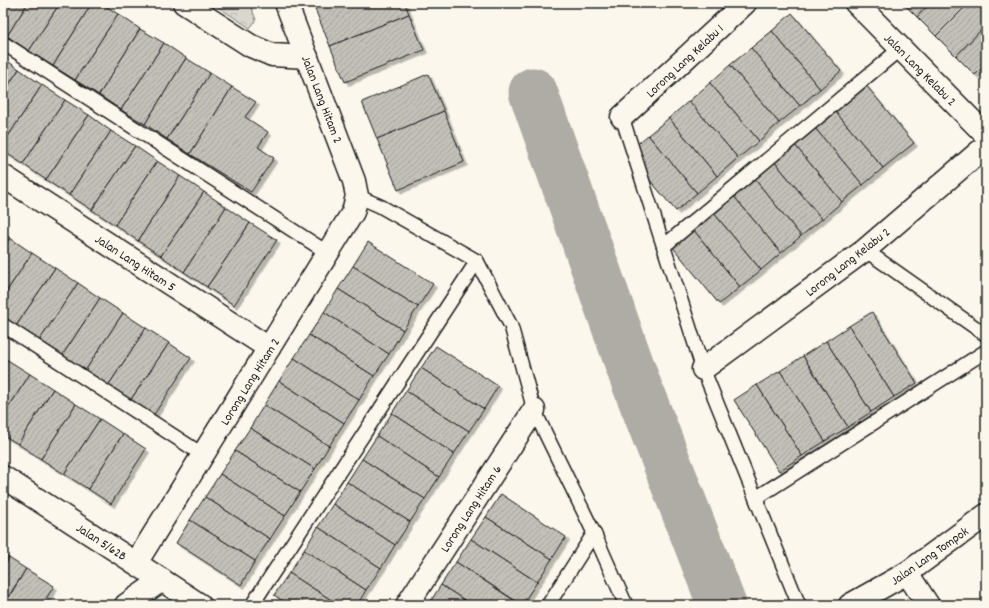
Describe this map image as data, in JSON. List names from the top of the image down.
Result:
{
  "streets": {
    "street": [
      "Lorong Lang Kelabu 1",
      "Jalan Lang Kelabu 2",
      "Jalan Lang Hitam 2",
      "Lorong Lang Kelabu 2",
      "Jalan Lang Hitam 5",
      "Lorong Lang Hitam 2",
      "Lorong Lang Hitam 6",
      "Jalan 5/62B",
      "Jalan Lang Tompok"
    ]
  },
  "crossings": [
    ["Jalan Lang Hitam 2", "Lorong Lang Hitam 2"],
    ["Jalan Lang Hitam 5", "Lorong Lang Hitam 2"],
    ["Lorong Lang Hitam 2", "Jalan 5/62B"]
  ]
}
